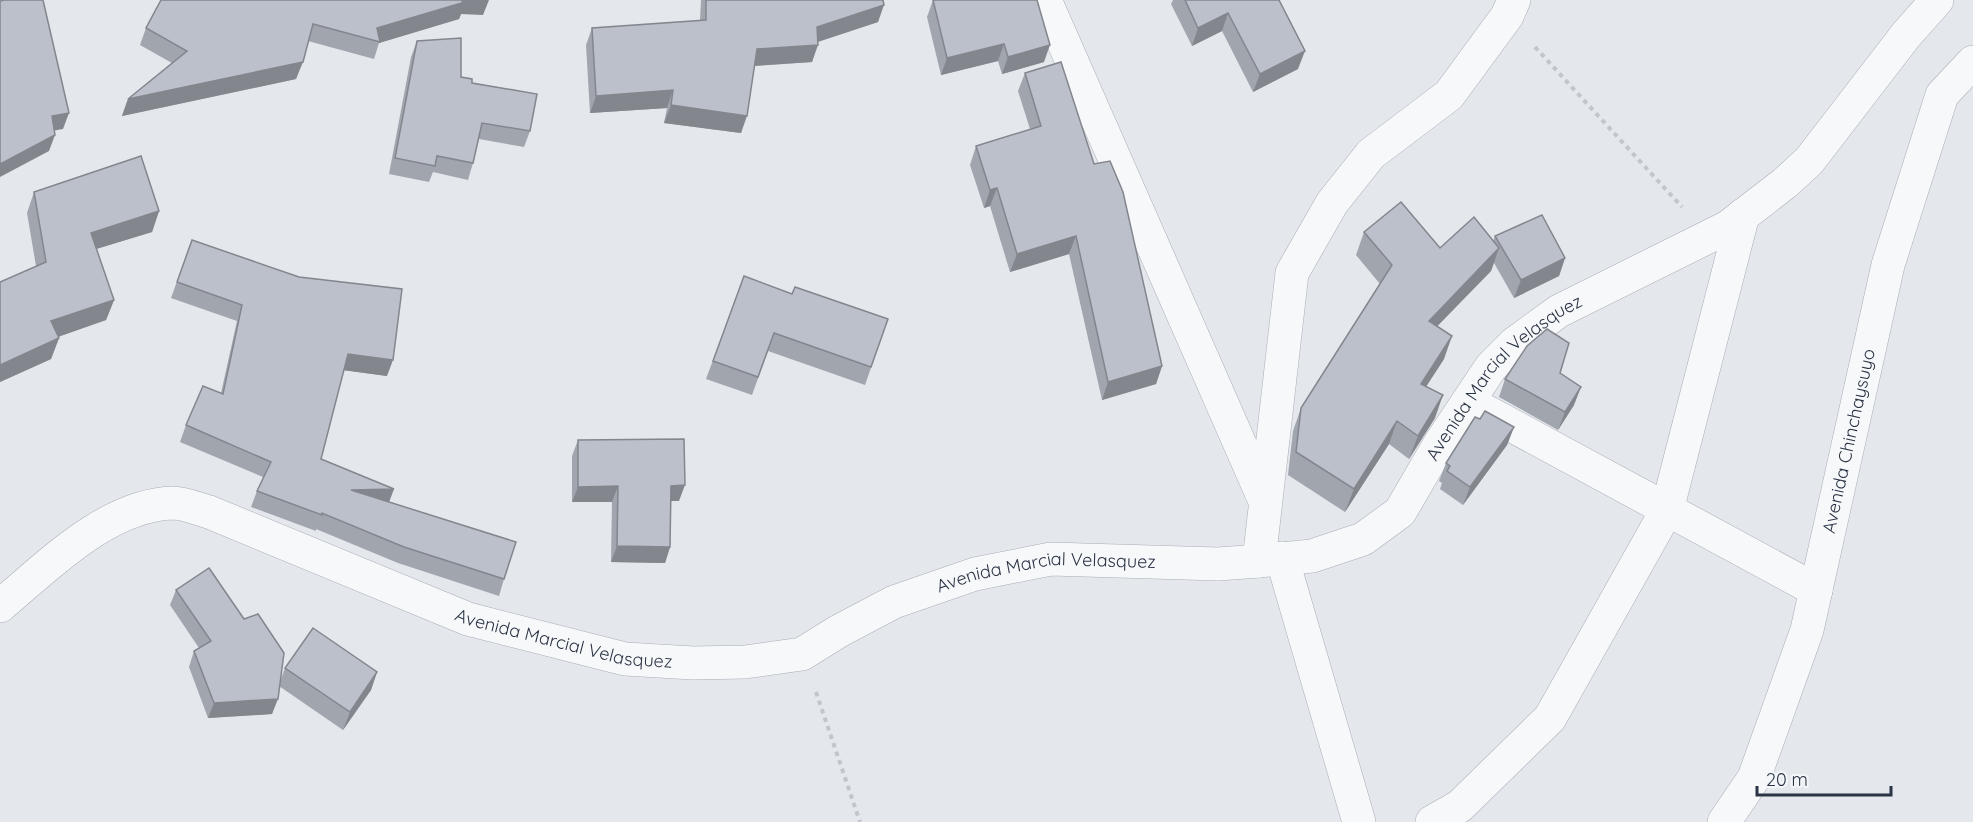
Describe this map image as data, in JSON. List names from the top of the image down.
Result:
{
  "streets": {
    "street": ["Avenida Marcial Velasquez", "Avenida Chinchaysuyo"]
  },
  "scale_bar": "20 m"
}
